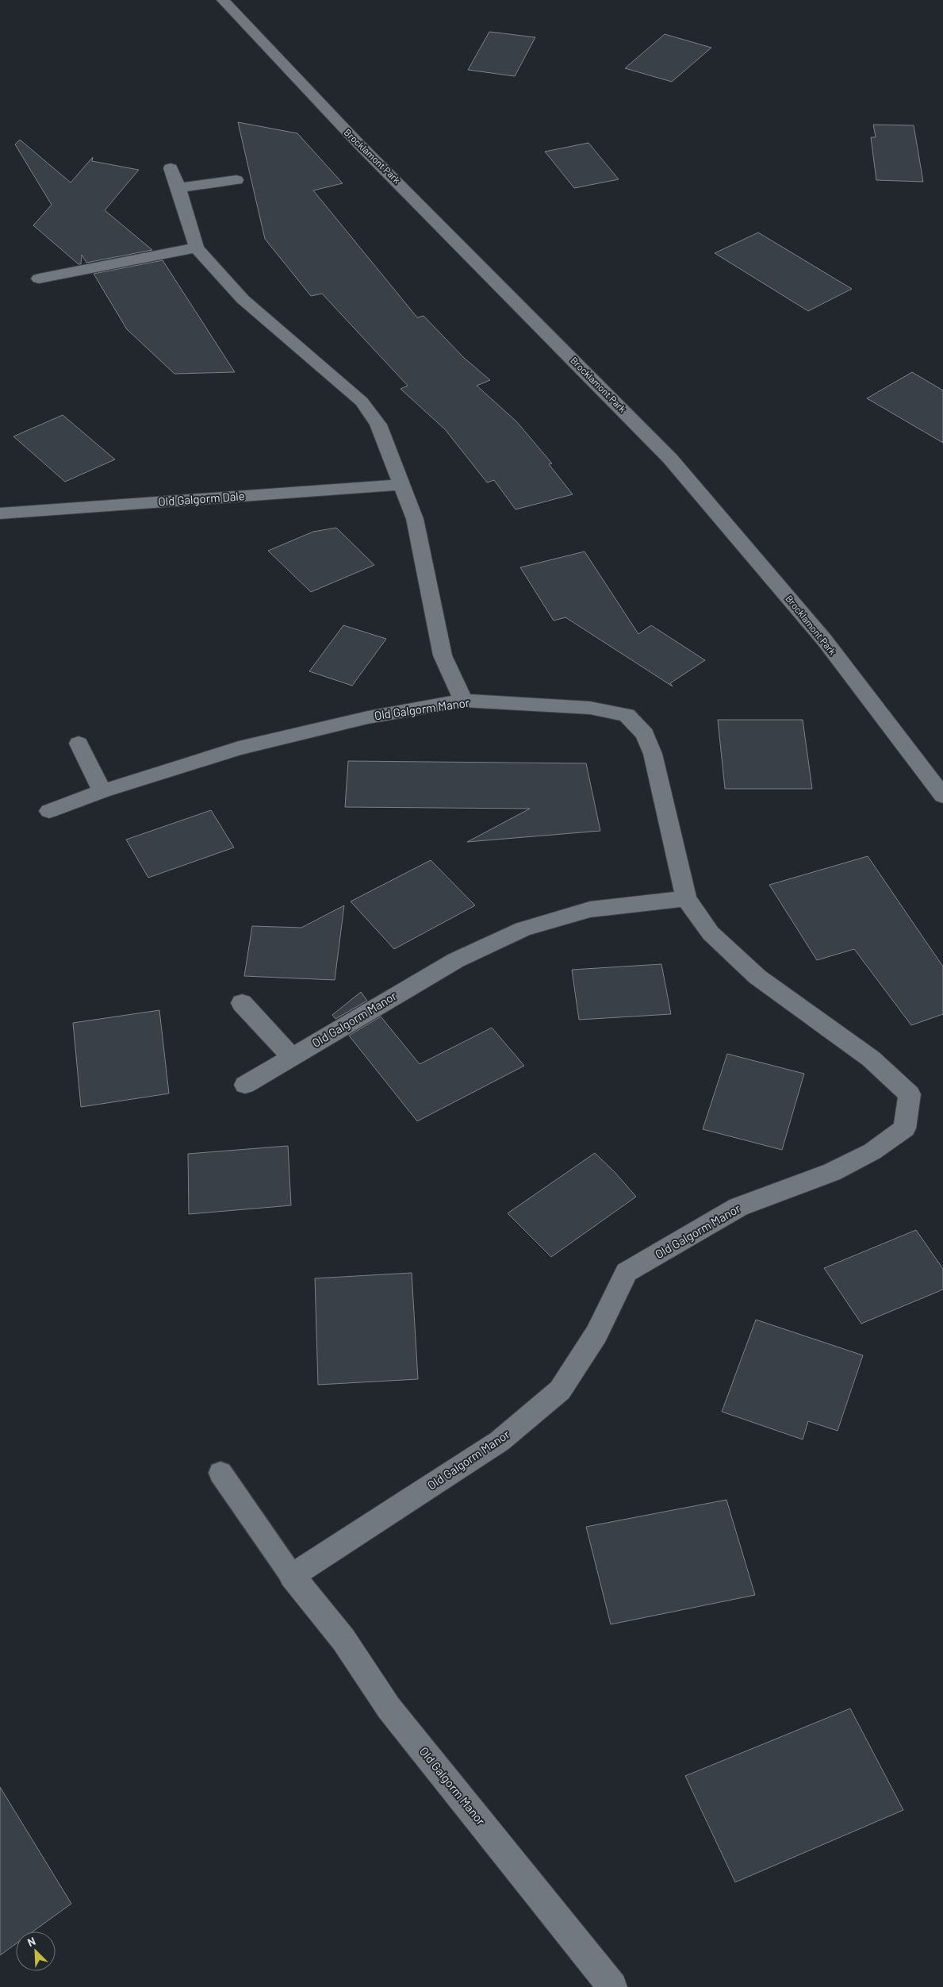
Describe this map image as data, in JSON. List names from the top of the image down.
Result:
{
  "streets": {
    "street": ["Brocklamont Park", "Old Galgorm Dale", "Old Galgorm Manor"]
  },
  "north": "top left"
}
